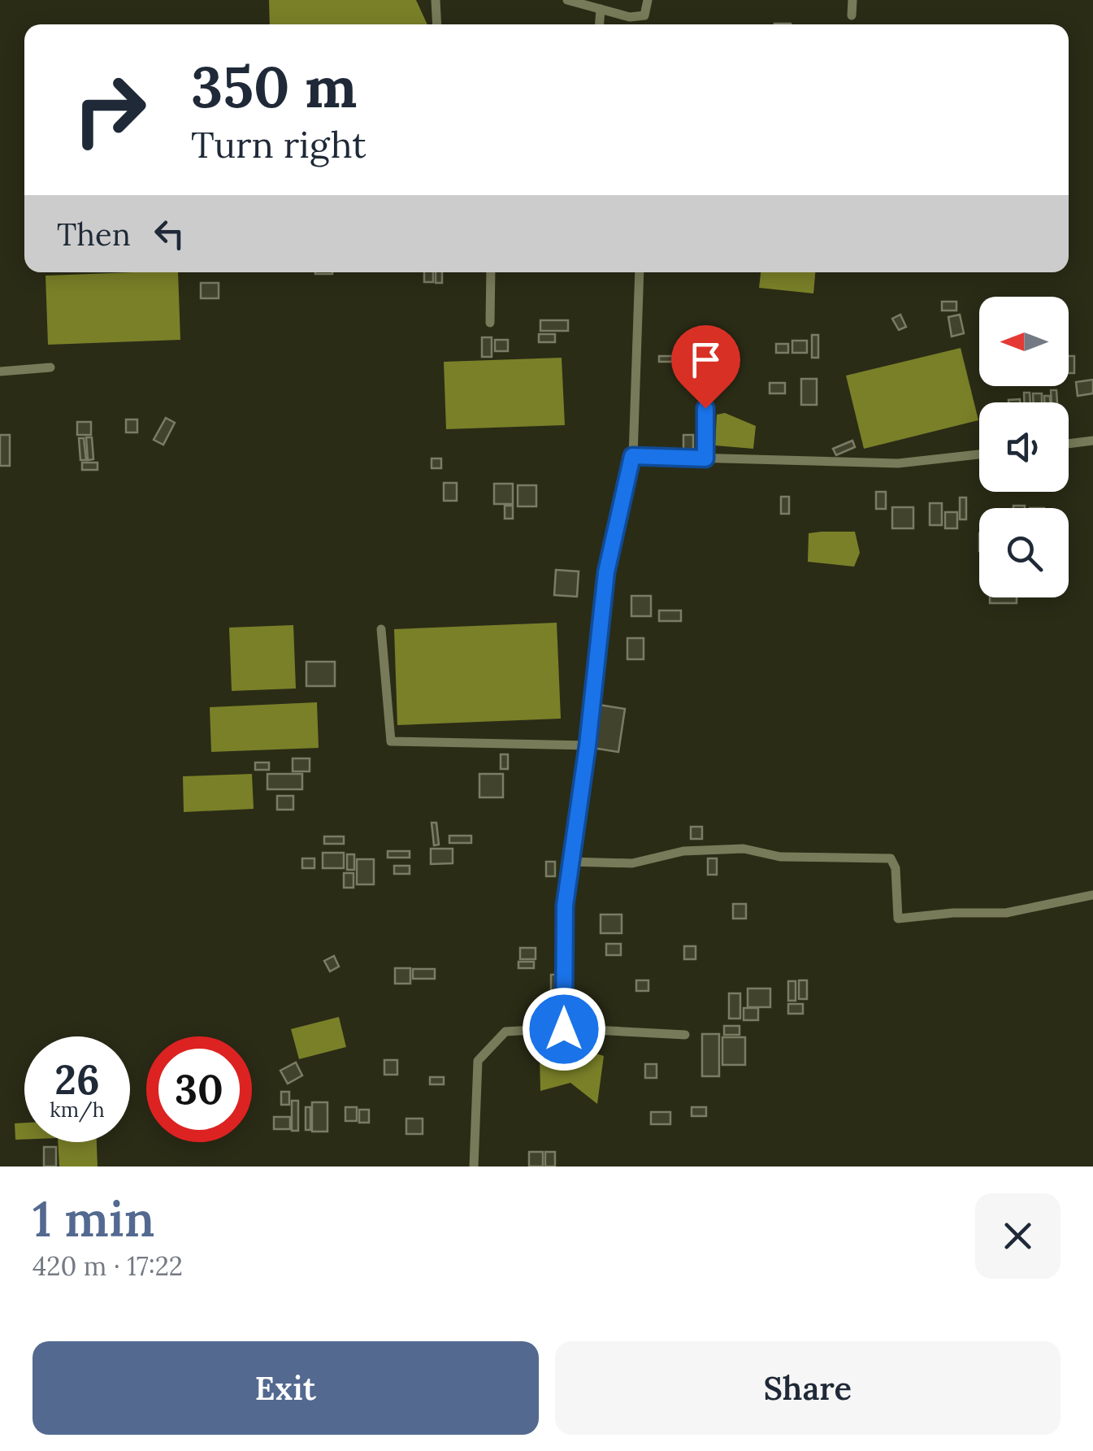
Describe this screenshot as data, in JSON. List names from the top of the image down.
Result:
{
  "north": "left",
  "page": {
    "turn": ["350 m", "Turn right"],
    "then": "Then",
    "speed": "26 km/h",
    "limit": "30",
    "heading": ["1 min", "420 m · 17:22"],
    "buttons": ["Exit", "Share"]
  }
}
